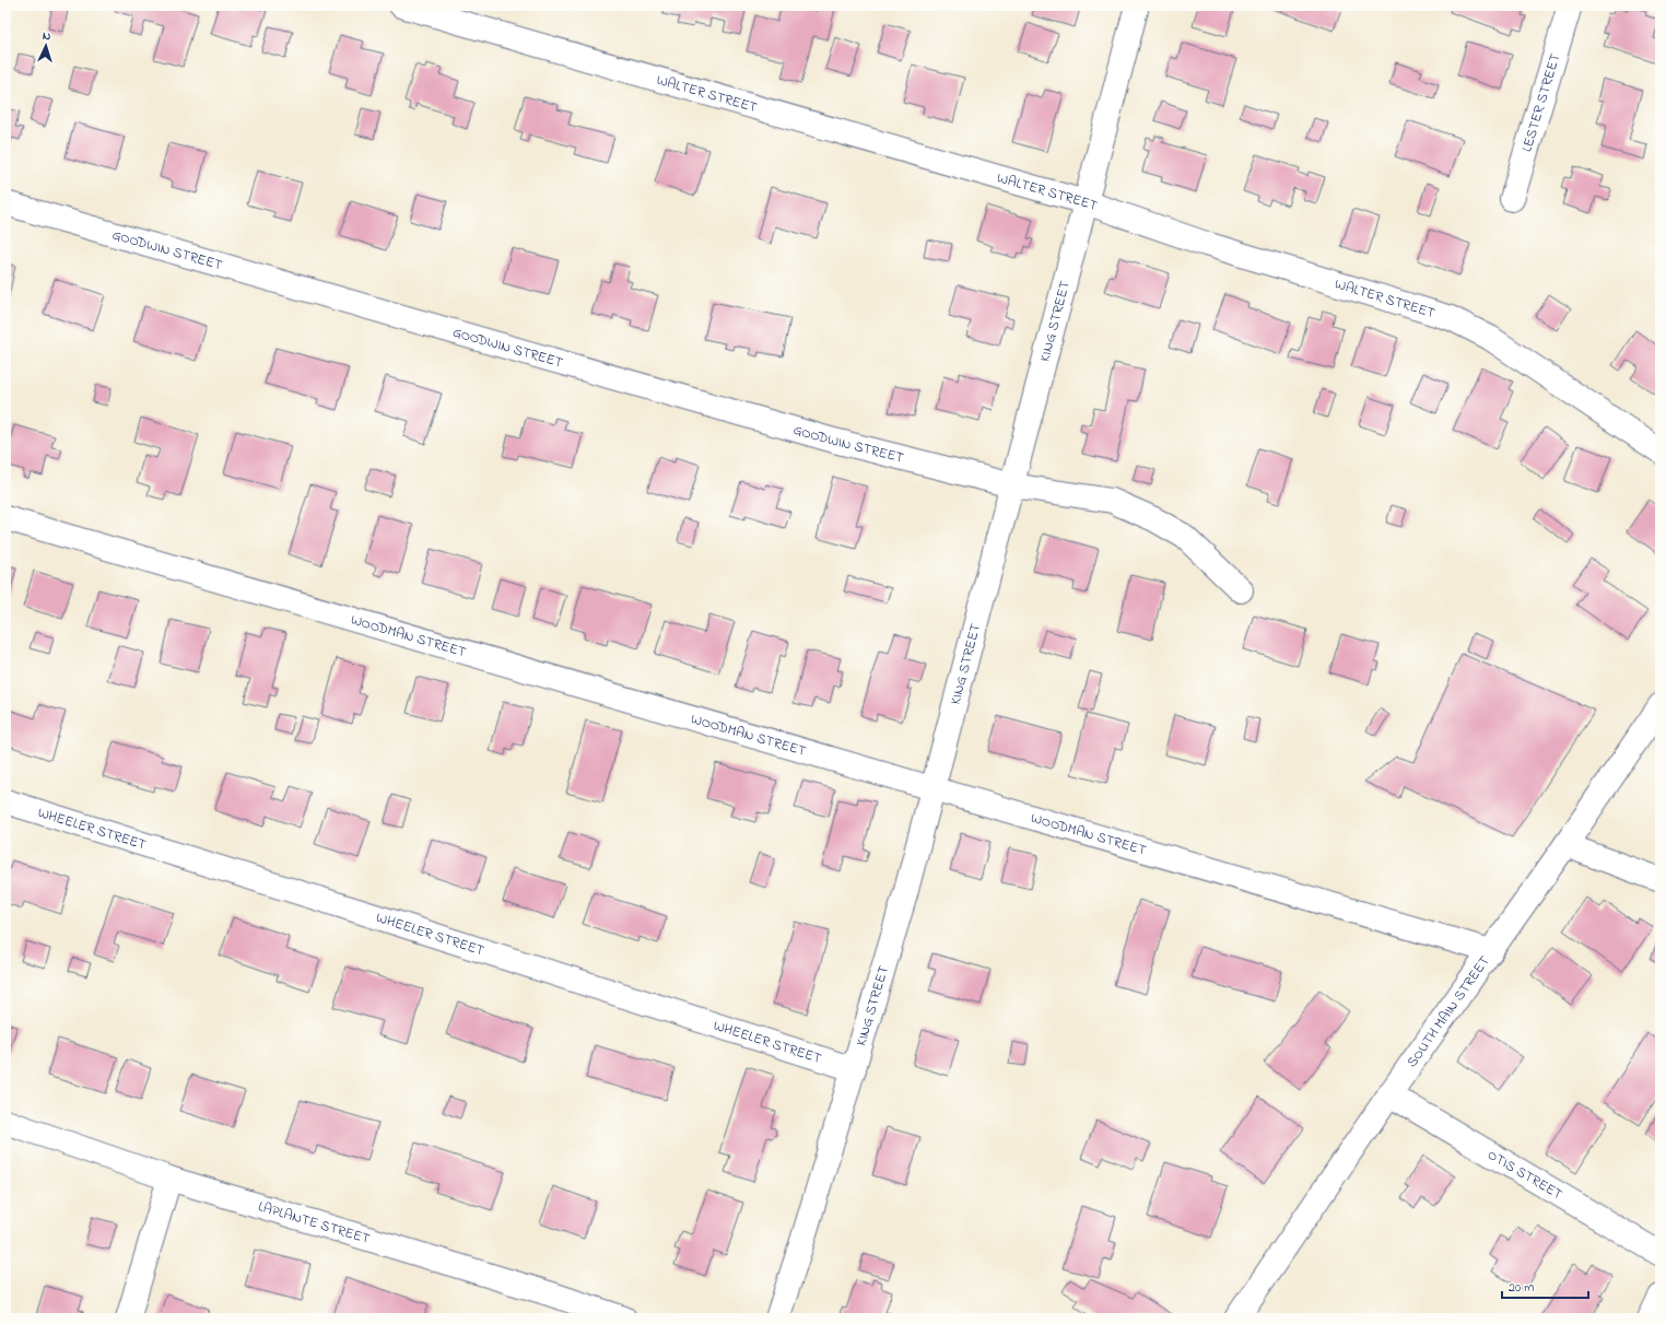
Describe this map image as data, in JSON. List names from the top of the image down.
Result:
{
  "streets": {
    "street": [
      "WALTER STREET",
      "LESTER STREET",
      "GOODWIN STREET",
      "KING STREET",
      "WOODMAN STREET",
      "WHEELER STREET",
      "SOUTH MAIN STREET",
      "OTIS STREET",
      "LAPLANTE STREET"
    ]
  },
  "crossings": [
    ["WALTER STREET", "KING STREET"],
    ["GOODWIN STREET", "KING STREET"],
    ["KING STREET", "WOODMAN STREET"],
    ["KING STREET", "WHEELER STREET"],
    ["WOODMAN STREET", "SOUTH MAIN STREET"],
    ["SOUTH MAIN STREET", "OTIS STREET"]
  ],
  "scale_bar": "20 m",
  "north": "top"
}
